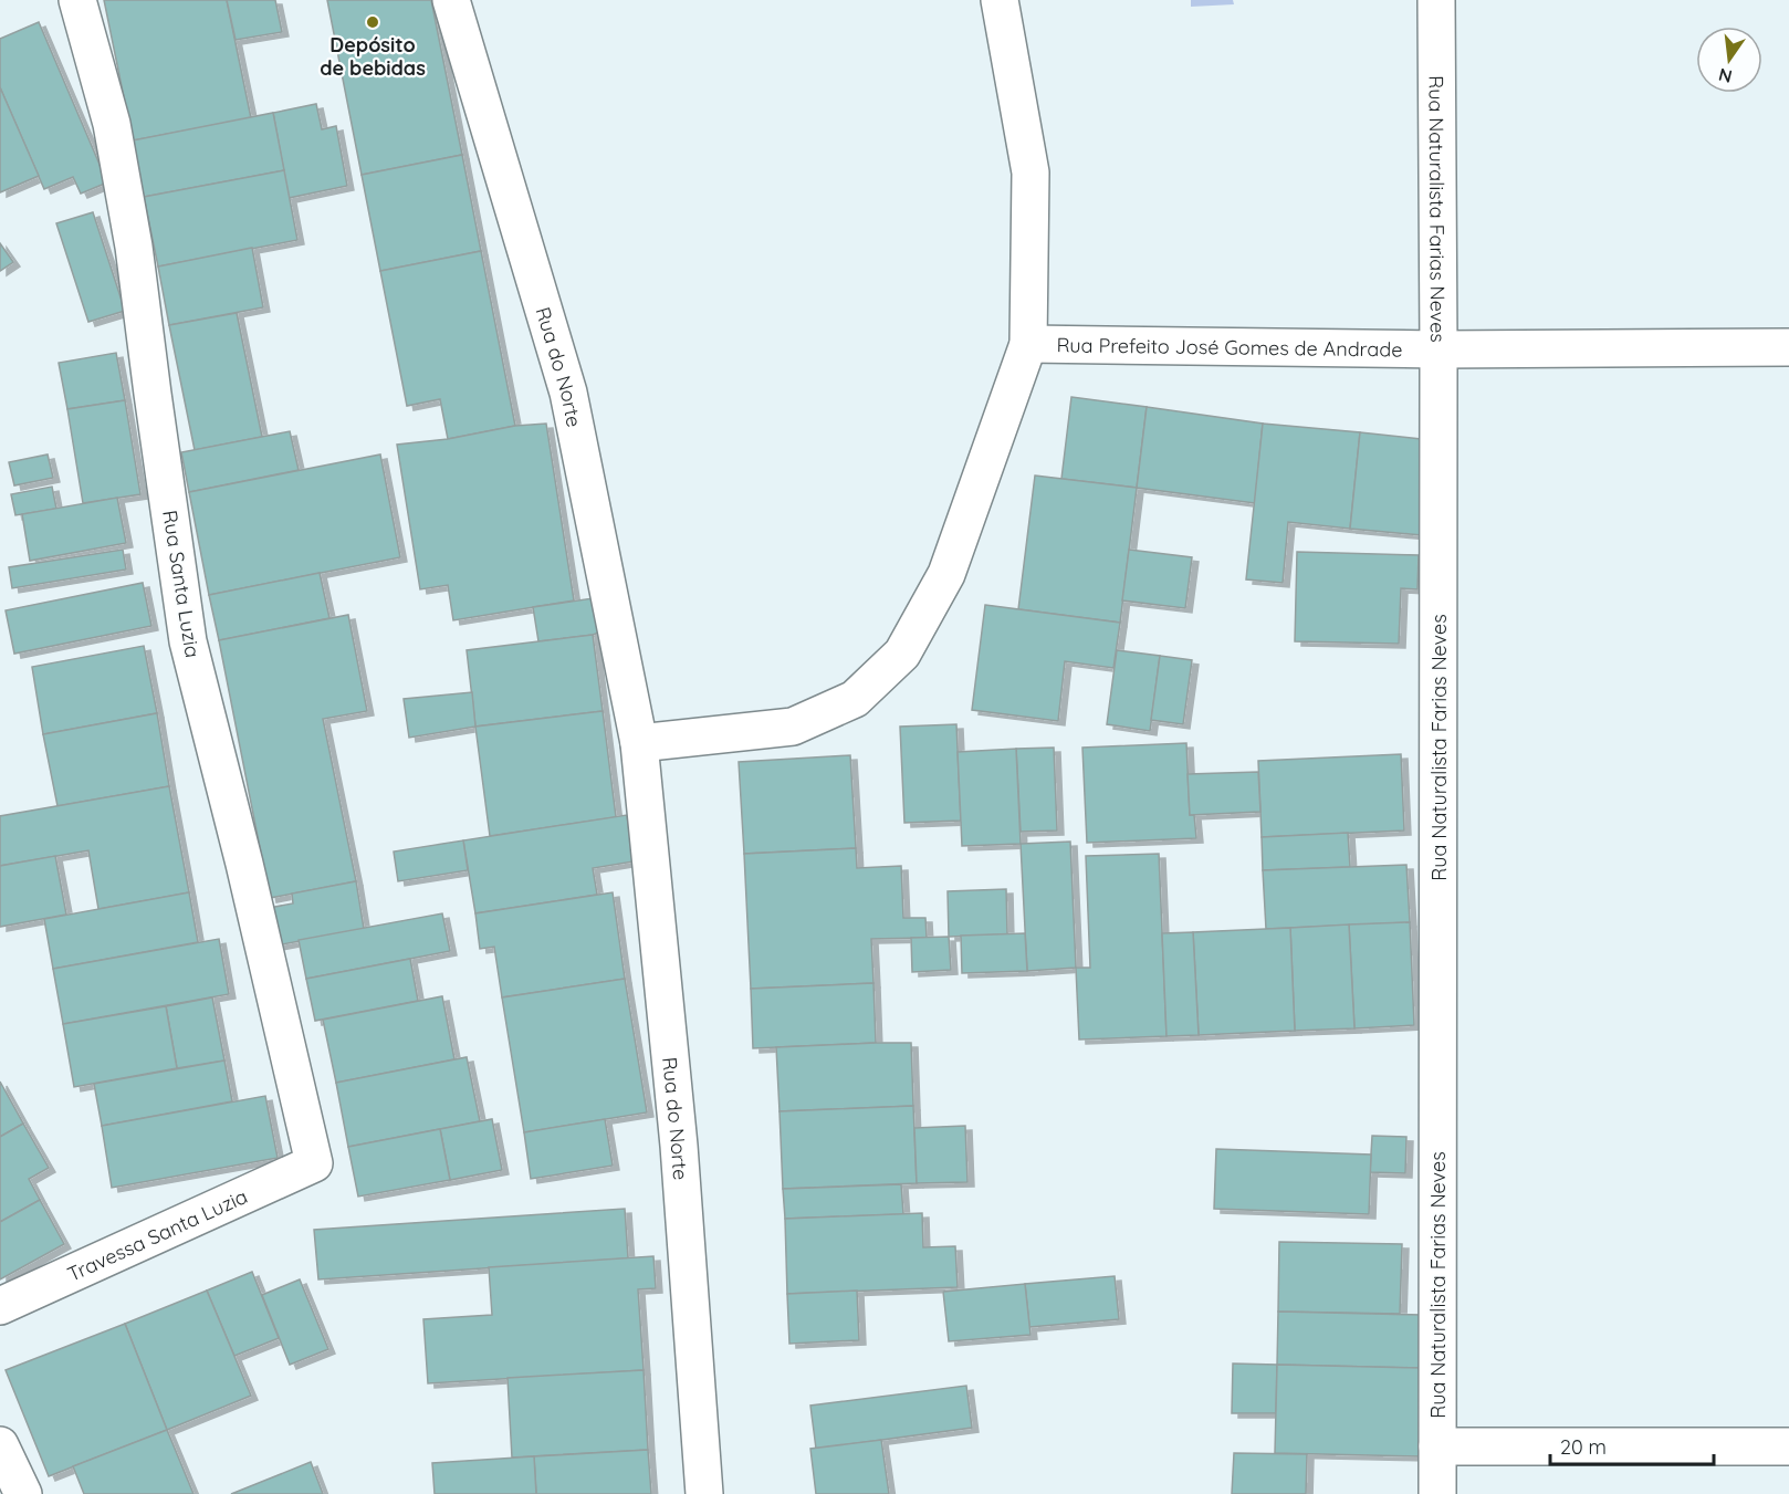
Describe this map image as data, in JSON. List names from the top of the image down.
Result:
{
  "streets": {
    "street": [
      "Rua Naturalista Farias Neves",
      "Rua Prefeito José Gomes de Andrade",
      "Rua do Norte",
      "Rua Santa Luzia",
      "Travessa Santa Luzia"
    ]
  },
  "crossings": [
    ["Rua Naturalista Farias Neves", "Rua Prefeito José Gomes de Andrade"],
    ["Rua Santa Luzia", "Travessa Santa Luzia"]
  ],
  "places": ["Depósito de bebidas"],
  "scale_bar": "20 m",
  "north": "bottom"
}
